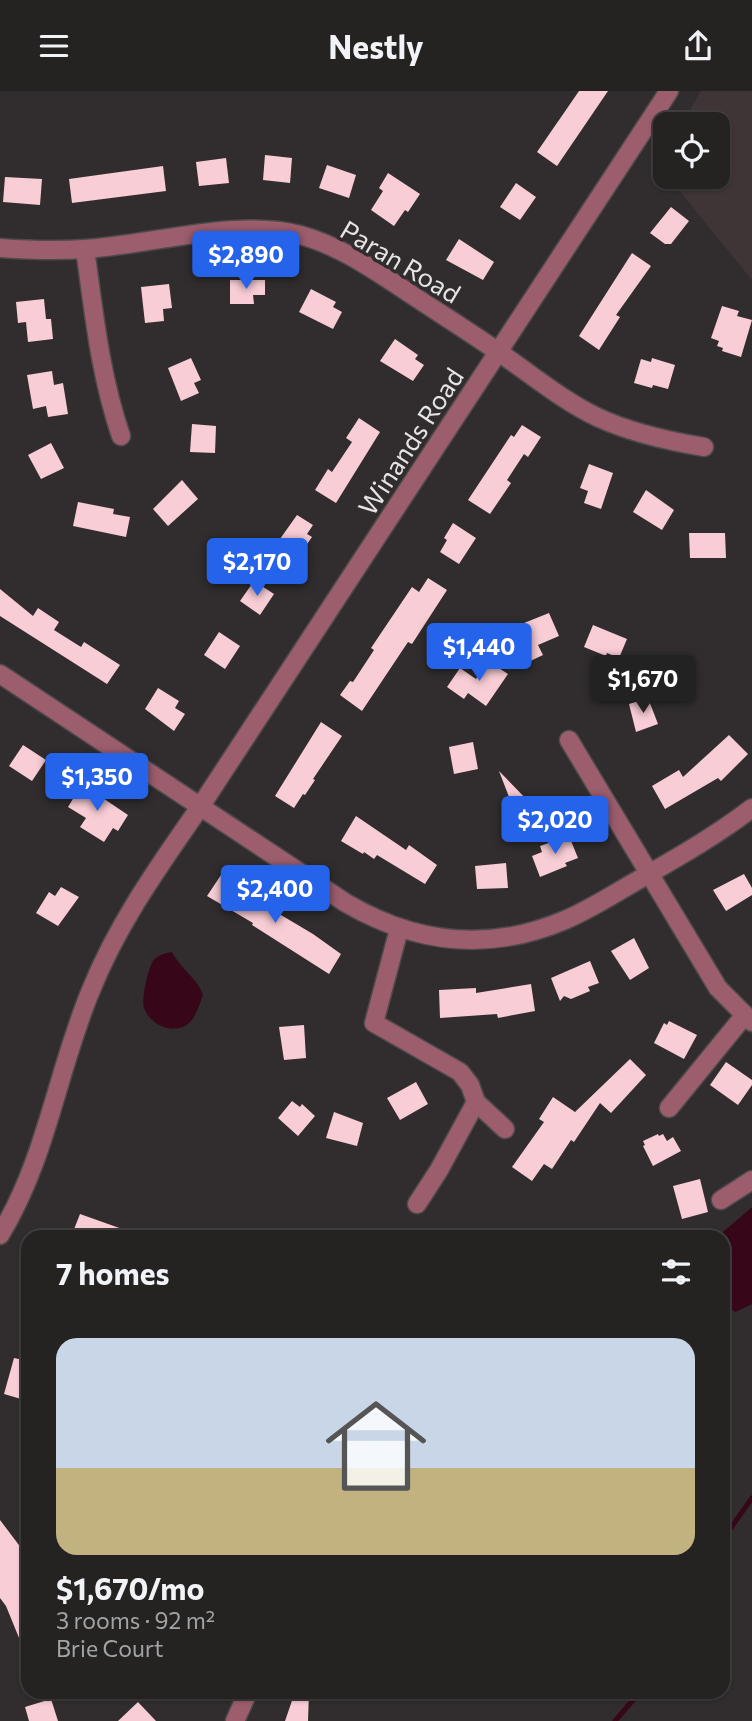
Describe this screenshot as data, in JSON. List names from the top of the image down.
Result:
{
  "streets": {
    "street": ["Paran Road", "Winands Road"]
  },
  "crossings": [
    ["Paran Road", "Winands Road"]
  ],
  "page": {
    "header": "Nestly",
    "price": [
      "$2,890",
      "$2,170",
      "$1,440",
      "$1,670",
      "$1,350",
      "$2,020",
      "$2,400"
    ],
    "heading": "7 homes",
    "list": [
      {
        "name": "$1,670/mo",
        "note": "3 rooms · 92 m² · Brie Court"
      }
    ]
  }
}
